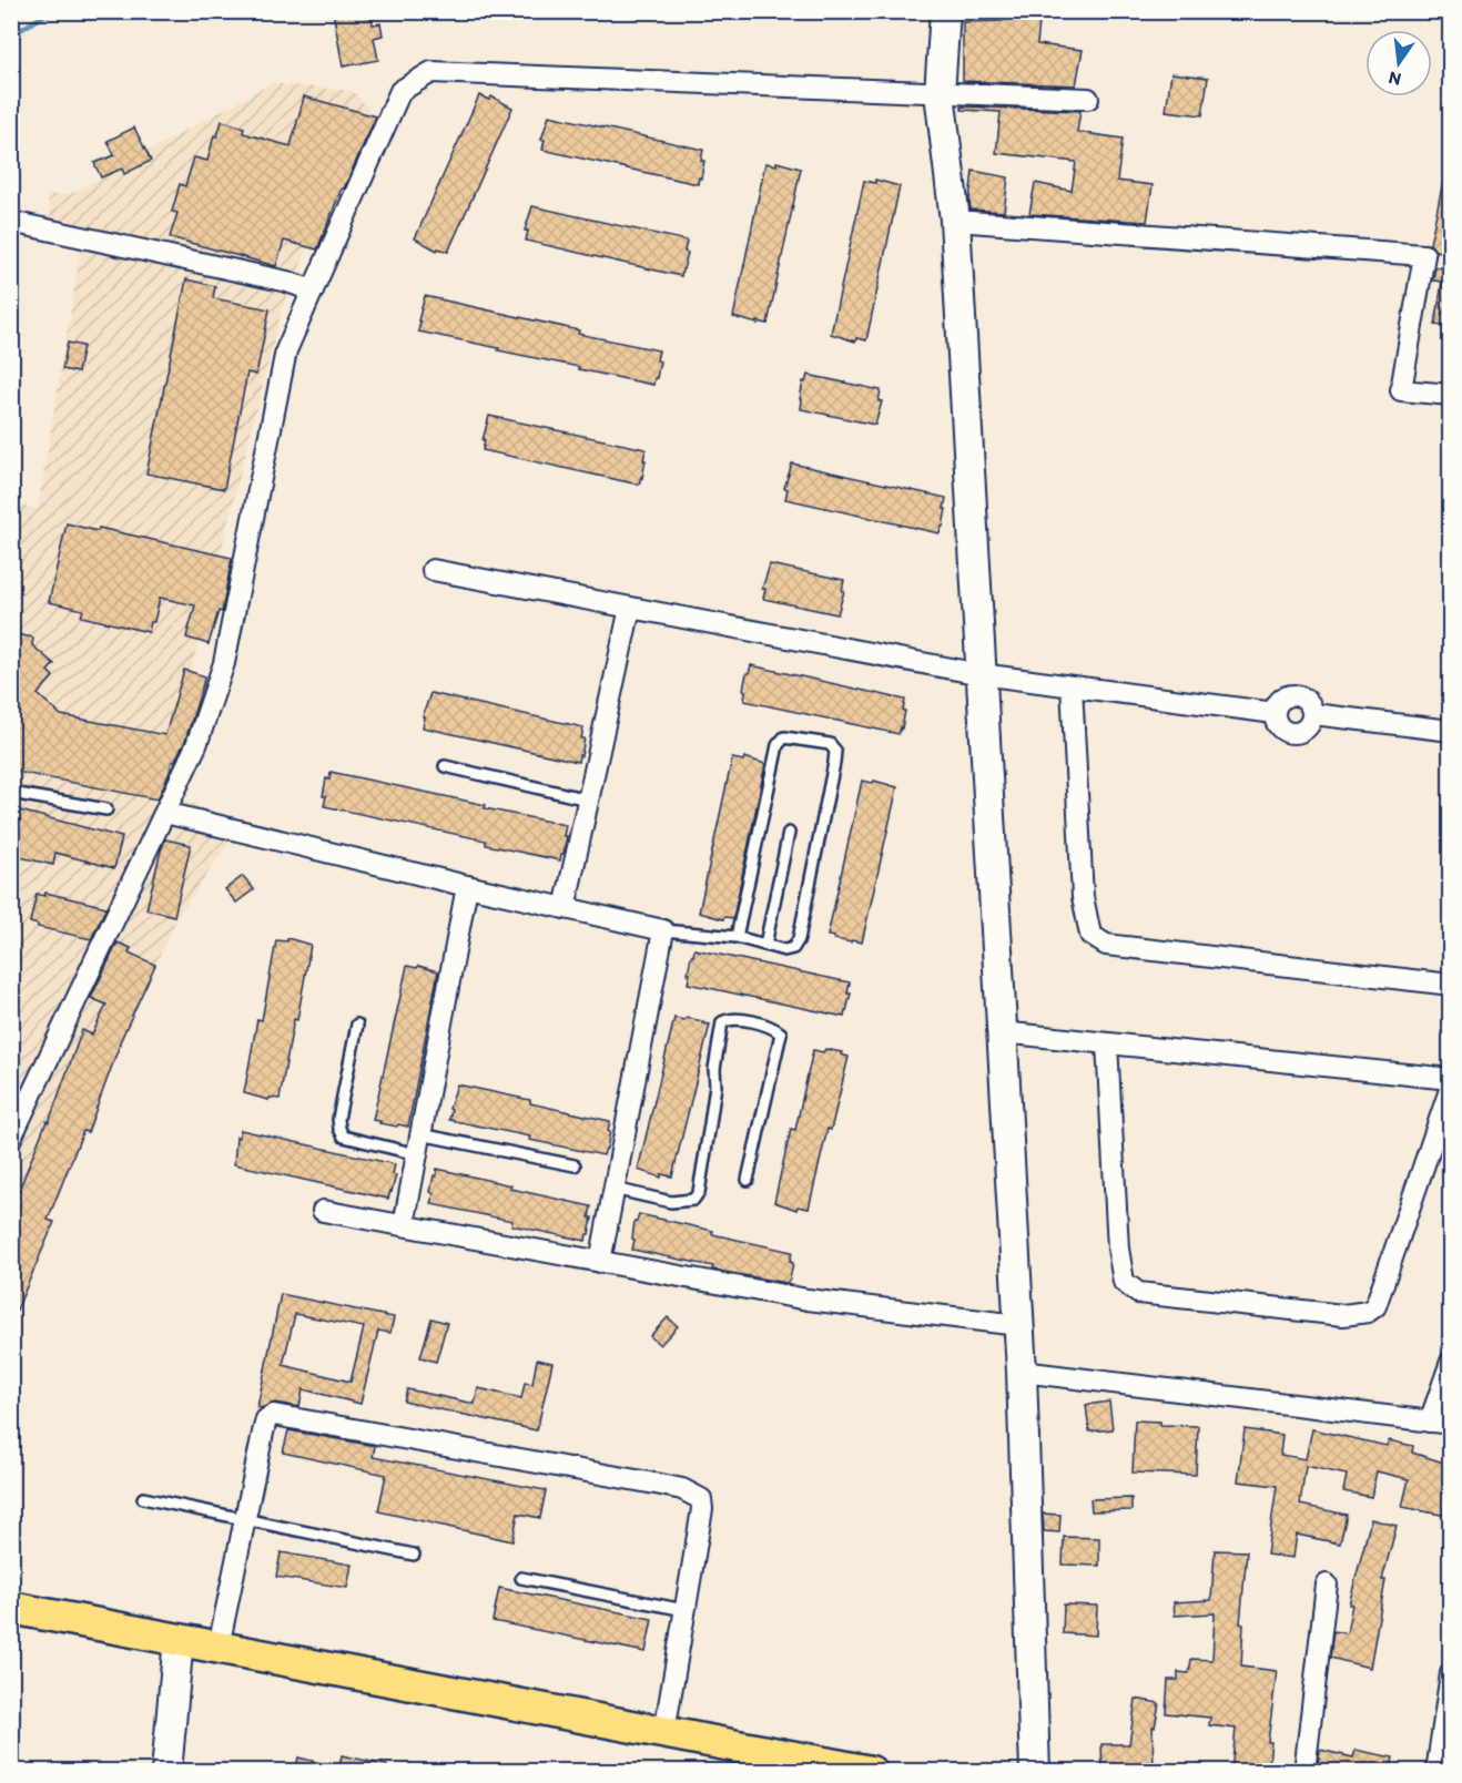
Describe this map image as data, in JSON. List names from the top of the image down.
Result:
{
  "north": "bottom"
}
